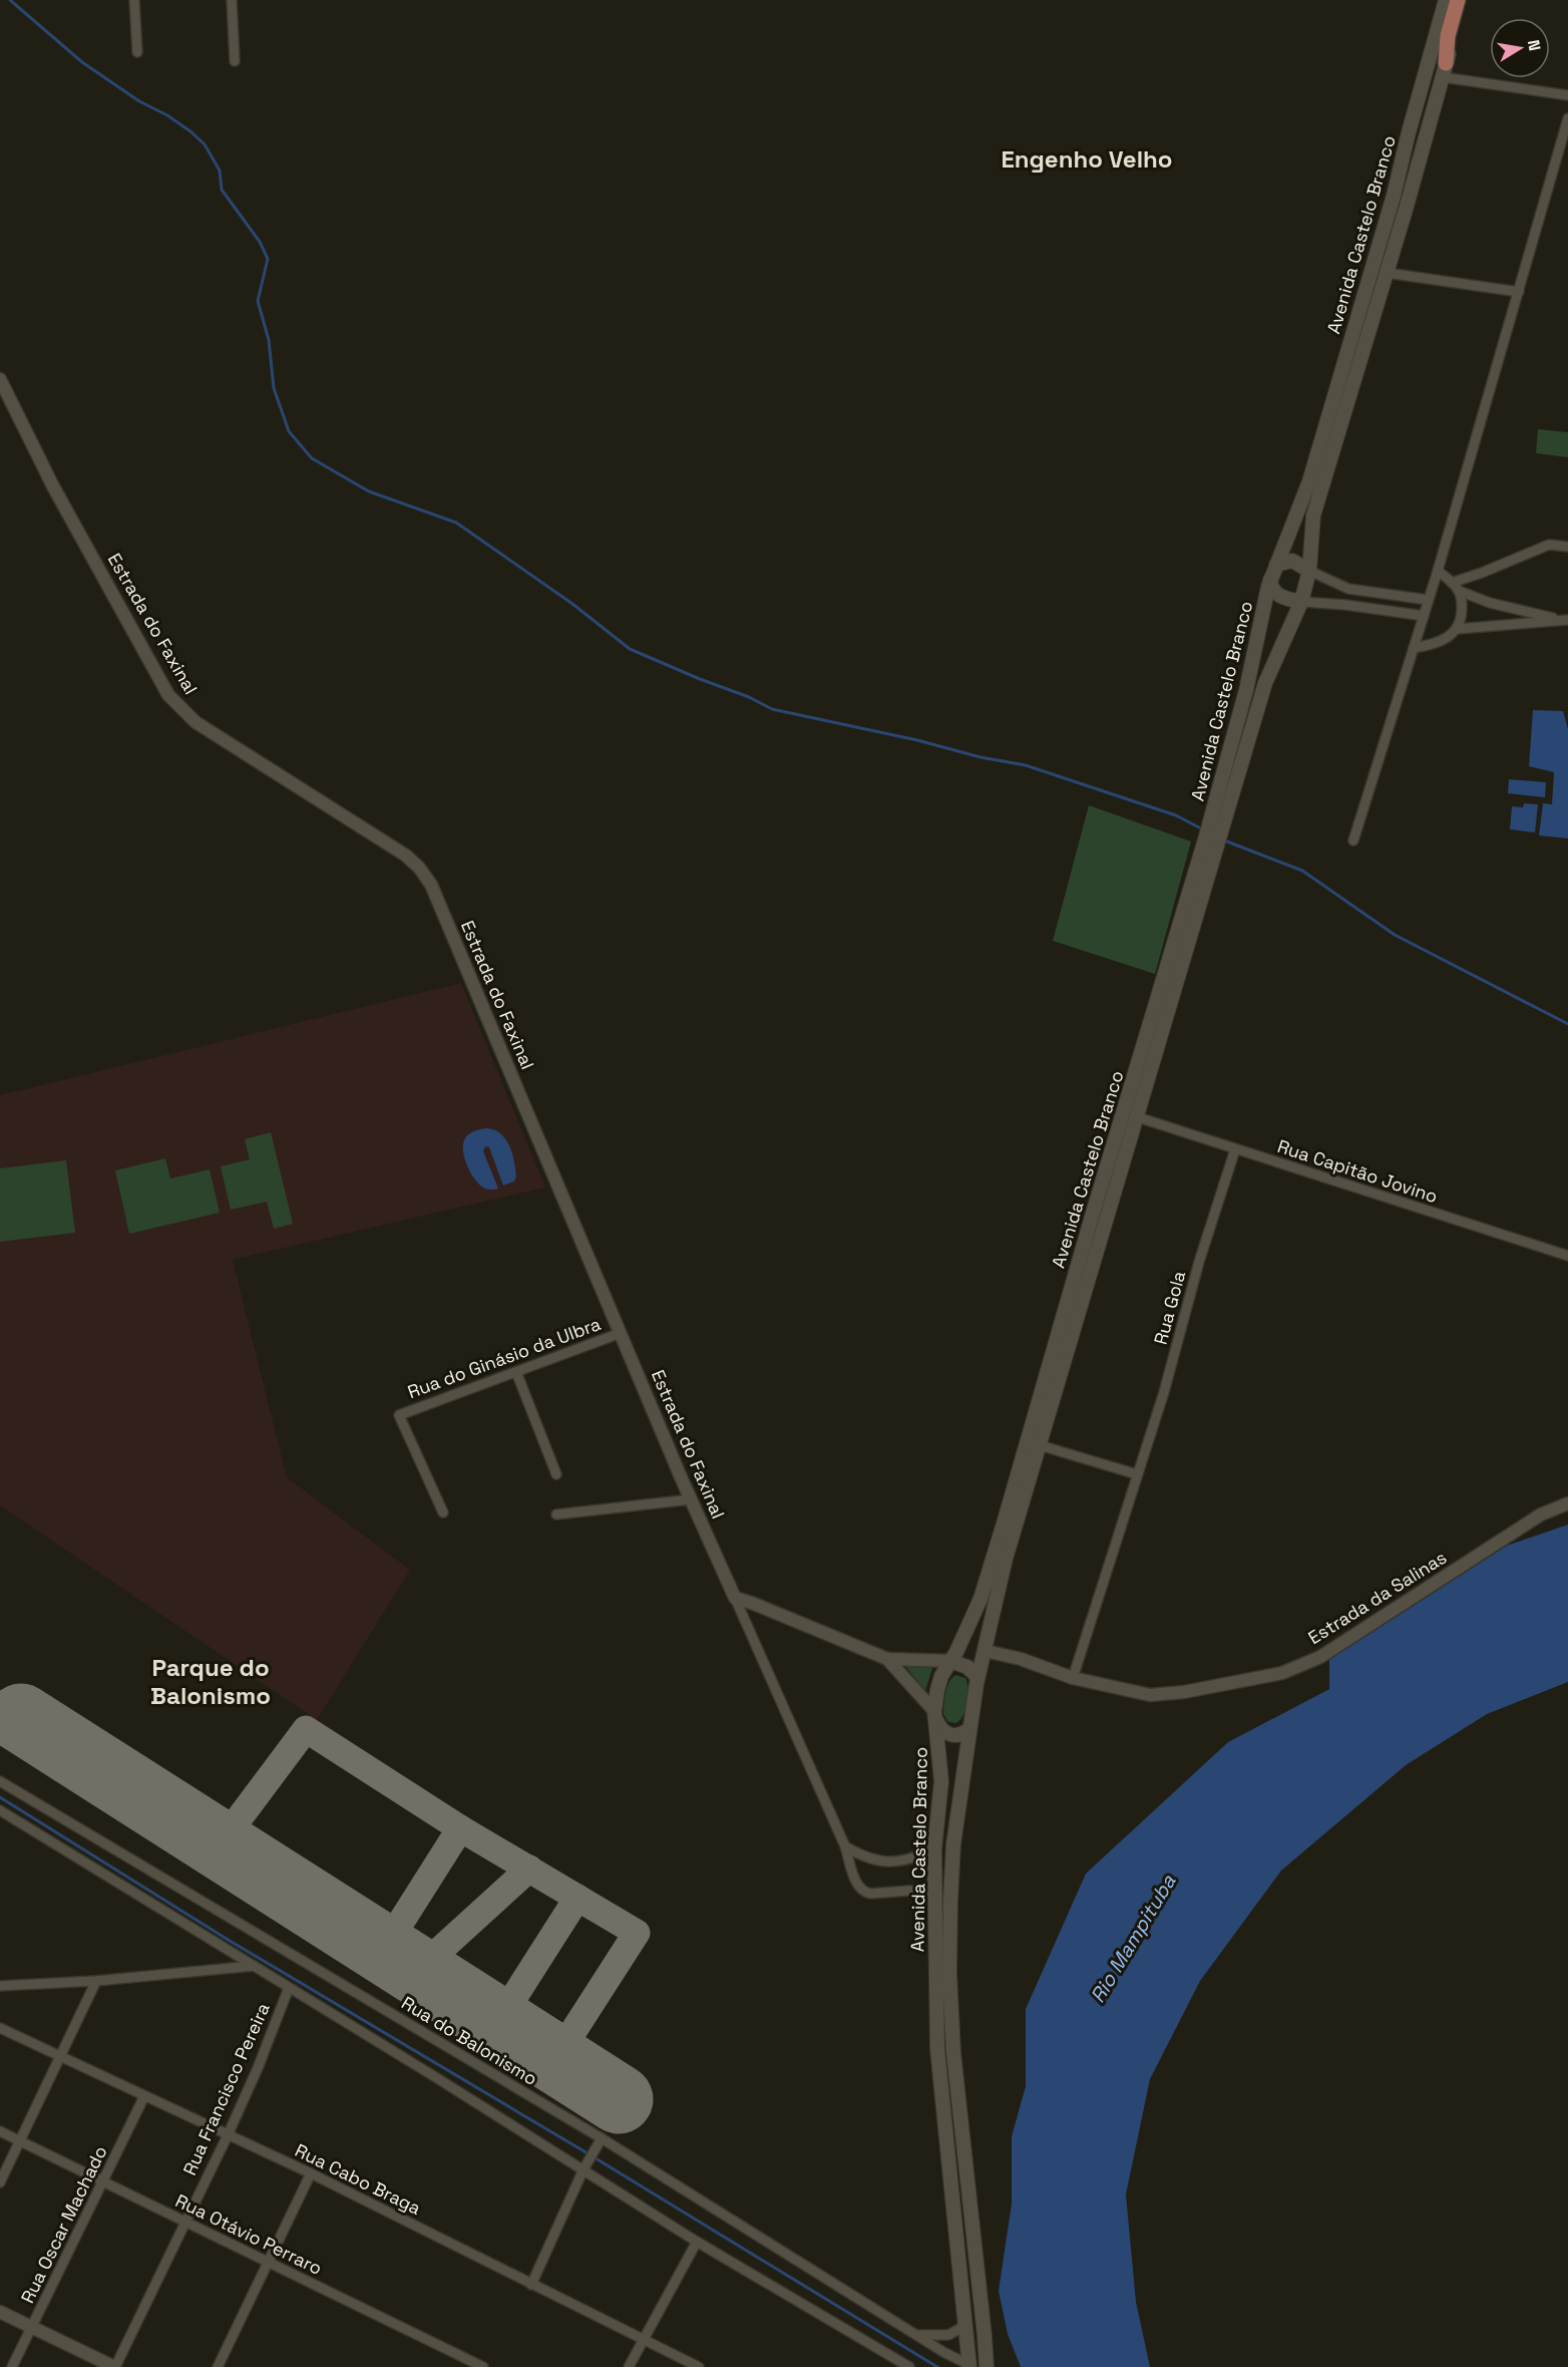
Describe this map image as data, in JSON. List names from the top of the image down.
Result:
{
  "streets": {
    "main road": ["Avenida Castelo Branco"],
    "street": [
      "Estrada do Faxinal",
      "Rua Capitão Jovino",
      "Rua Gola",
      "Rua do Ginásio da Ulbra",
      "Estrada da Salinas",
      "Rua do Balonismo",
      "Rua Francisco Pereira",
      "Rua Cabo Braga",
      "Rua Oscar Machado",
      "Rua Otávio Perraro"
    ]
  },
  "crossings": [
    ["Avenida Castelo Branco", "Rua Capitão Jovino"],
    ["Avenida Castelo Branco", "Estrada da Salinas"],
    ["Avenida Castelo Branco", "Rua do Balonismo"],
    ["Estrada do Faxinal", "Rua do Ginásio da Ulbra"],
    ["Rua Capitão Jovino", "Rua Gola"],
    ["Rua Gola", "Estrada da Salinas"],
    ["Rua Francisco Pereira", "Rua Cabo Braga"],
    ["Rua Francisco Pereira", "Rua Otávio Perraro"],
    ["Rua Cabo Braga", "Rua Oscar Machado"],
    ["Rua Oscar Machado", "Rua Otávio Perraro"]
  ],
  "districts": ["Engenho Velho", "Parque do Balonismo"],
  "water": ["Rio Mampituba"],
  "north": "right"
}
